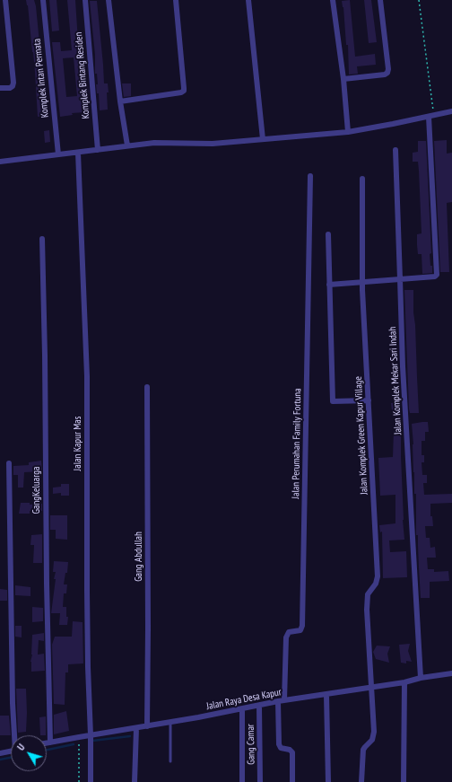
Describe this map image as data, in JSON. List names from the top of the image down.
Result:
{
  "streets": {
    "street": [
      "Komplek Bintang Residen",
      "Komplek Intan Permata",
      "Jalan Komplek Mekar Sari Indah",
      "Jalan Komplek Green Kapur Village",
      "Jalan Kapur Mas",
      "Jalan Perumahan Family Fortuna",
      "GangKeluarga",
      "Gang Abdullah",
      "Jalan Raya Desa Kapur",
      "Gang Camar"
    ]
  },
  "crossings": [
    ["Jalan Komplek Mekar Sari Indah", "Jalan Raya Desa Kapur"],
    ["Jalan Komplek Green Kapur Village", "Jalan Raya Desa Kapur"],
    ["Jalan Kapur Mas", "Jalan Raya Desa Kapur"],
    ["Jalan Perumahan Family Fortuna", "Jalan Raya Desa Kapur"],
    ["GangKeluarga", "Jalan Raya Desa Kapur"],
    ["Gang Abdullah", "Jalan Raya Desa Kapur"],
    ["Jalan Raya Desa Kapur", "Gang Camar"]
  ],
  "north": "top left"
}
